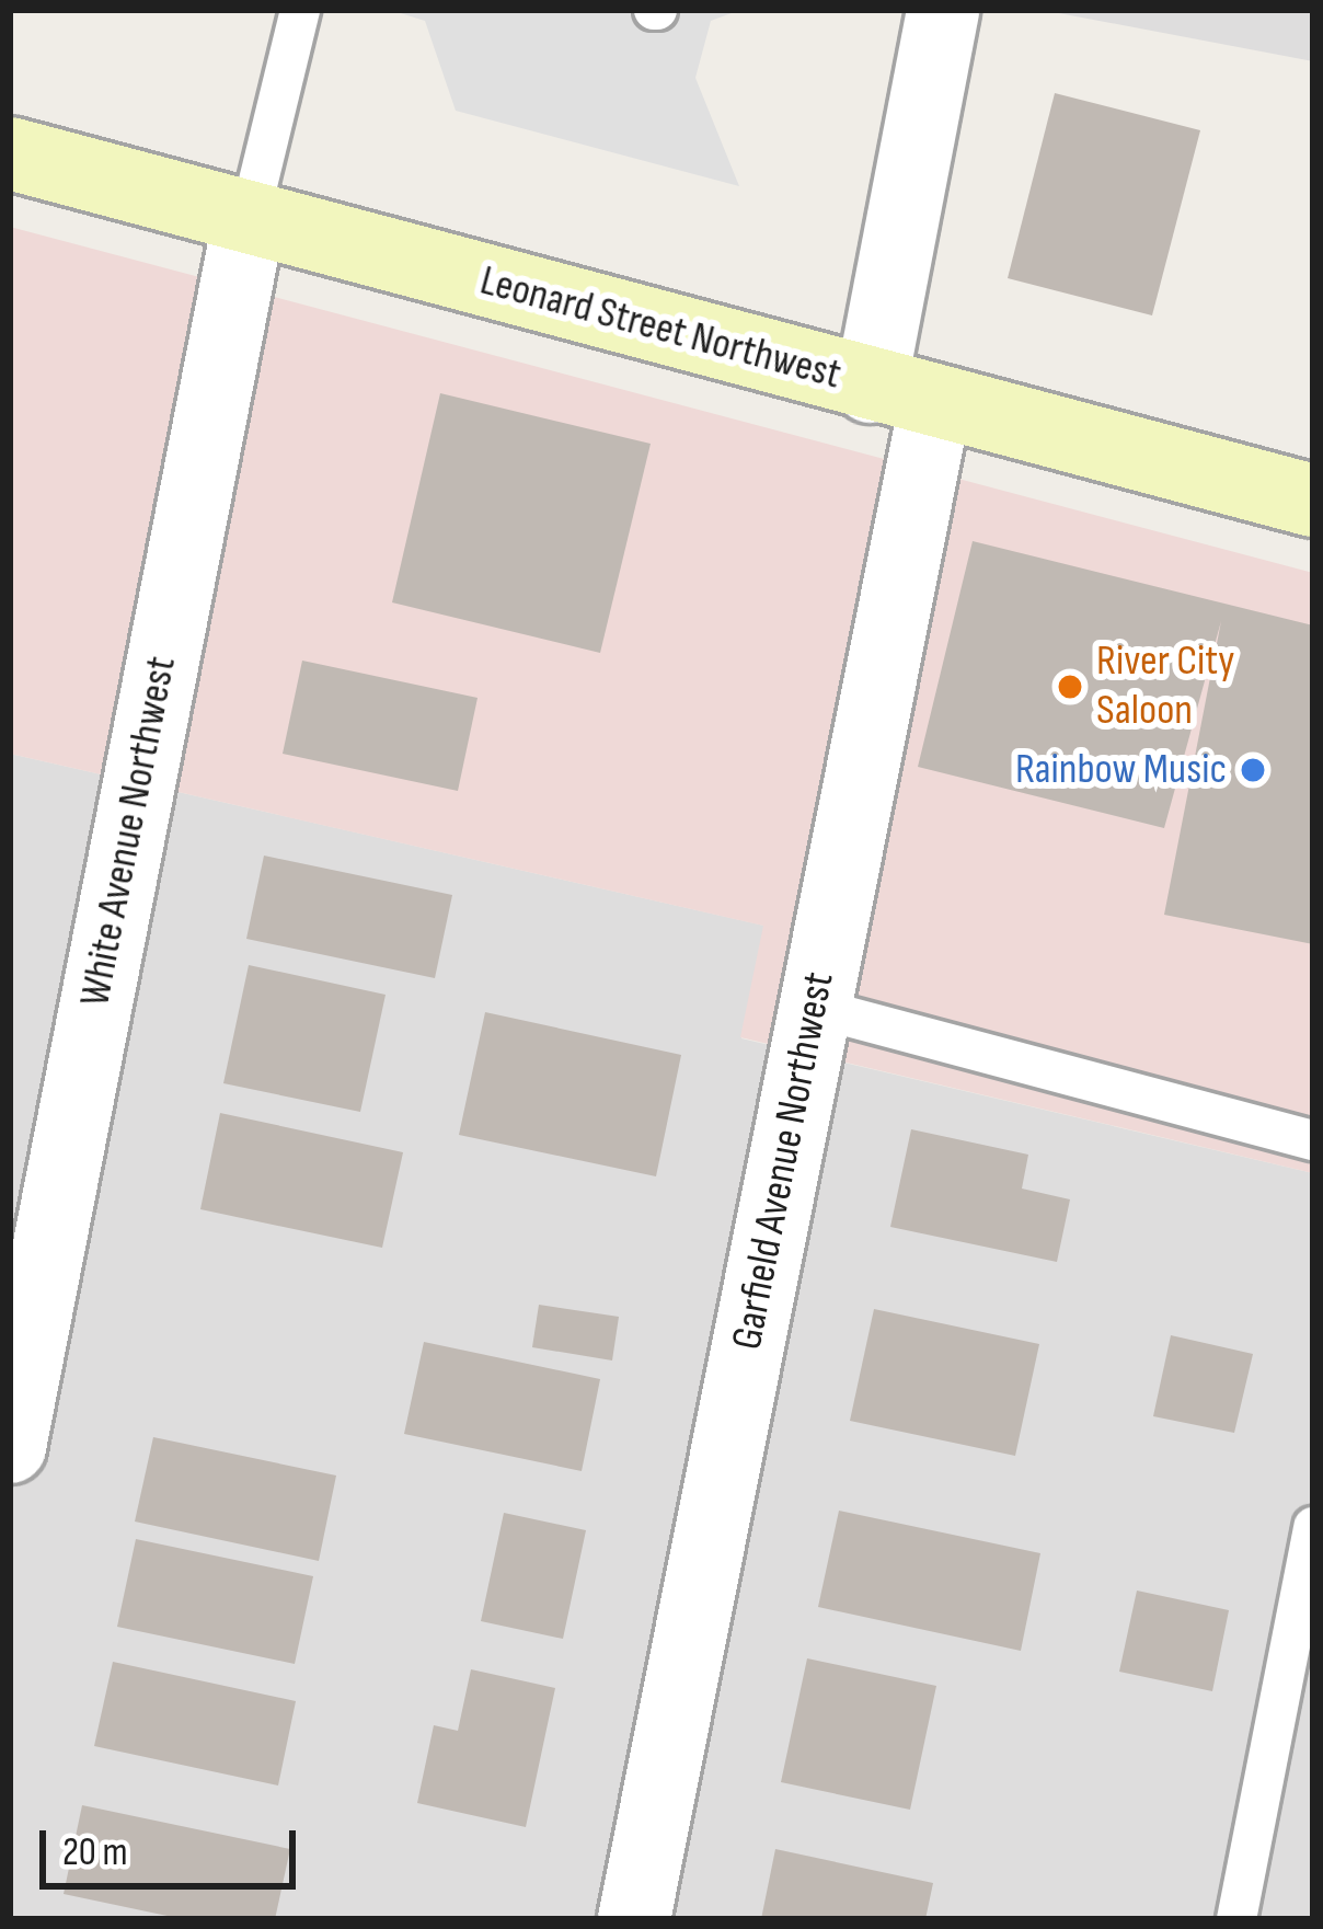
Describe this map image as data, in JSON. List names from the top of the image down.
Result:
{
  "streets": {
    "main road": ["Leonard Street Northwest"],
    "street": ["White Avenue Northwest", "Garfield Avenue Northwest"]
  },
  "crossings": [
    ["Leonard Street Northwest", "White Avenue Northwest"],
    ["Leonard Street Northwest", "Garfield Avenue Northwest"]
  ],
  "places": ["River City Saloon", "Rainbow Music"],
  "scale_bar": "20 m"
}
